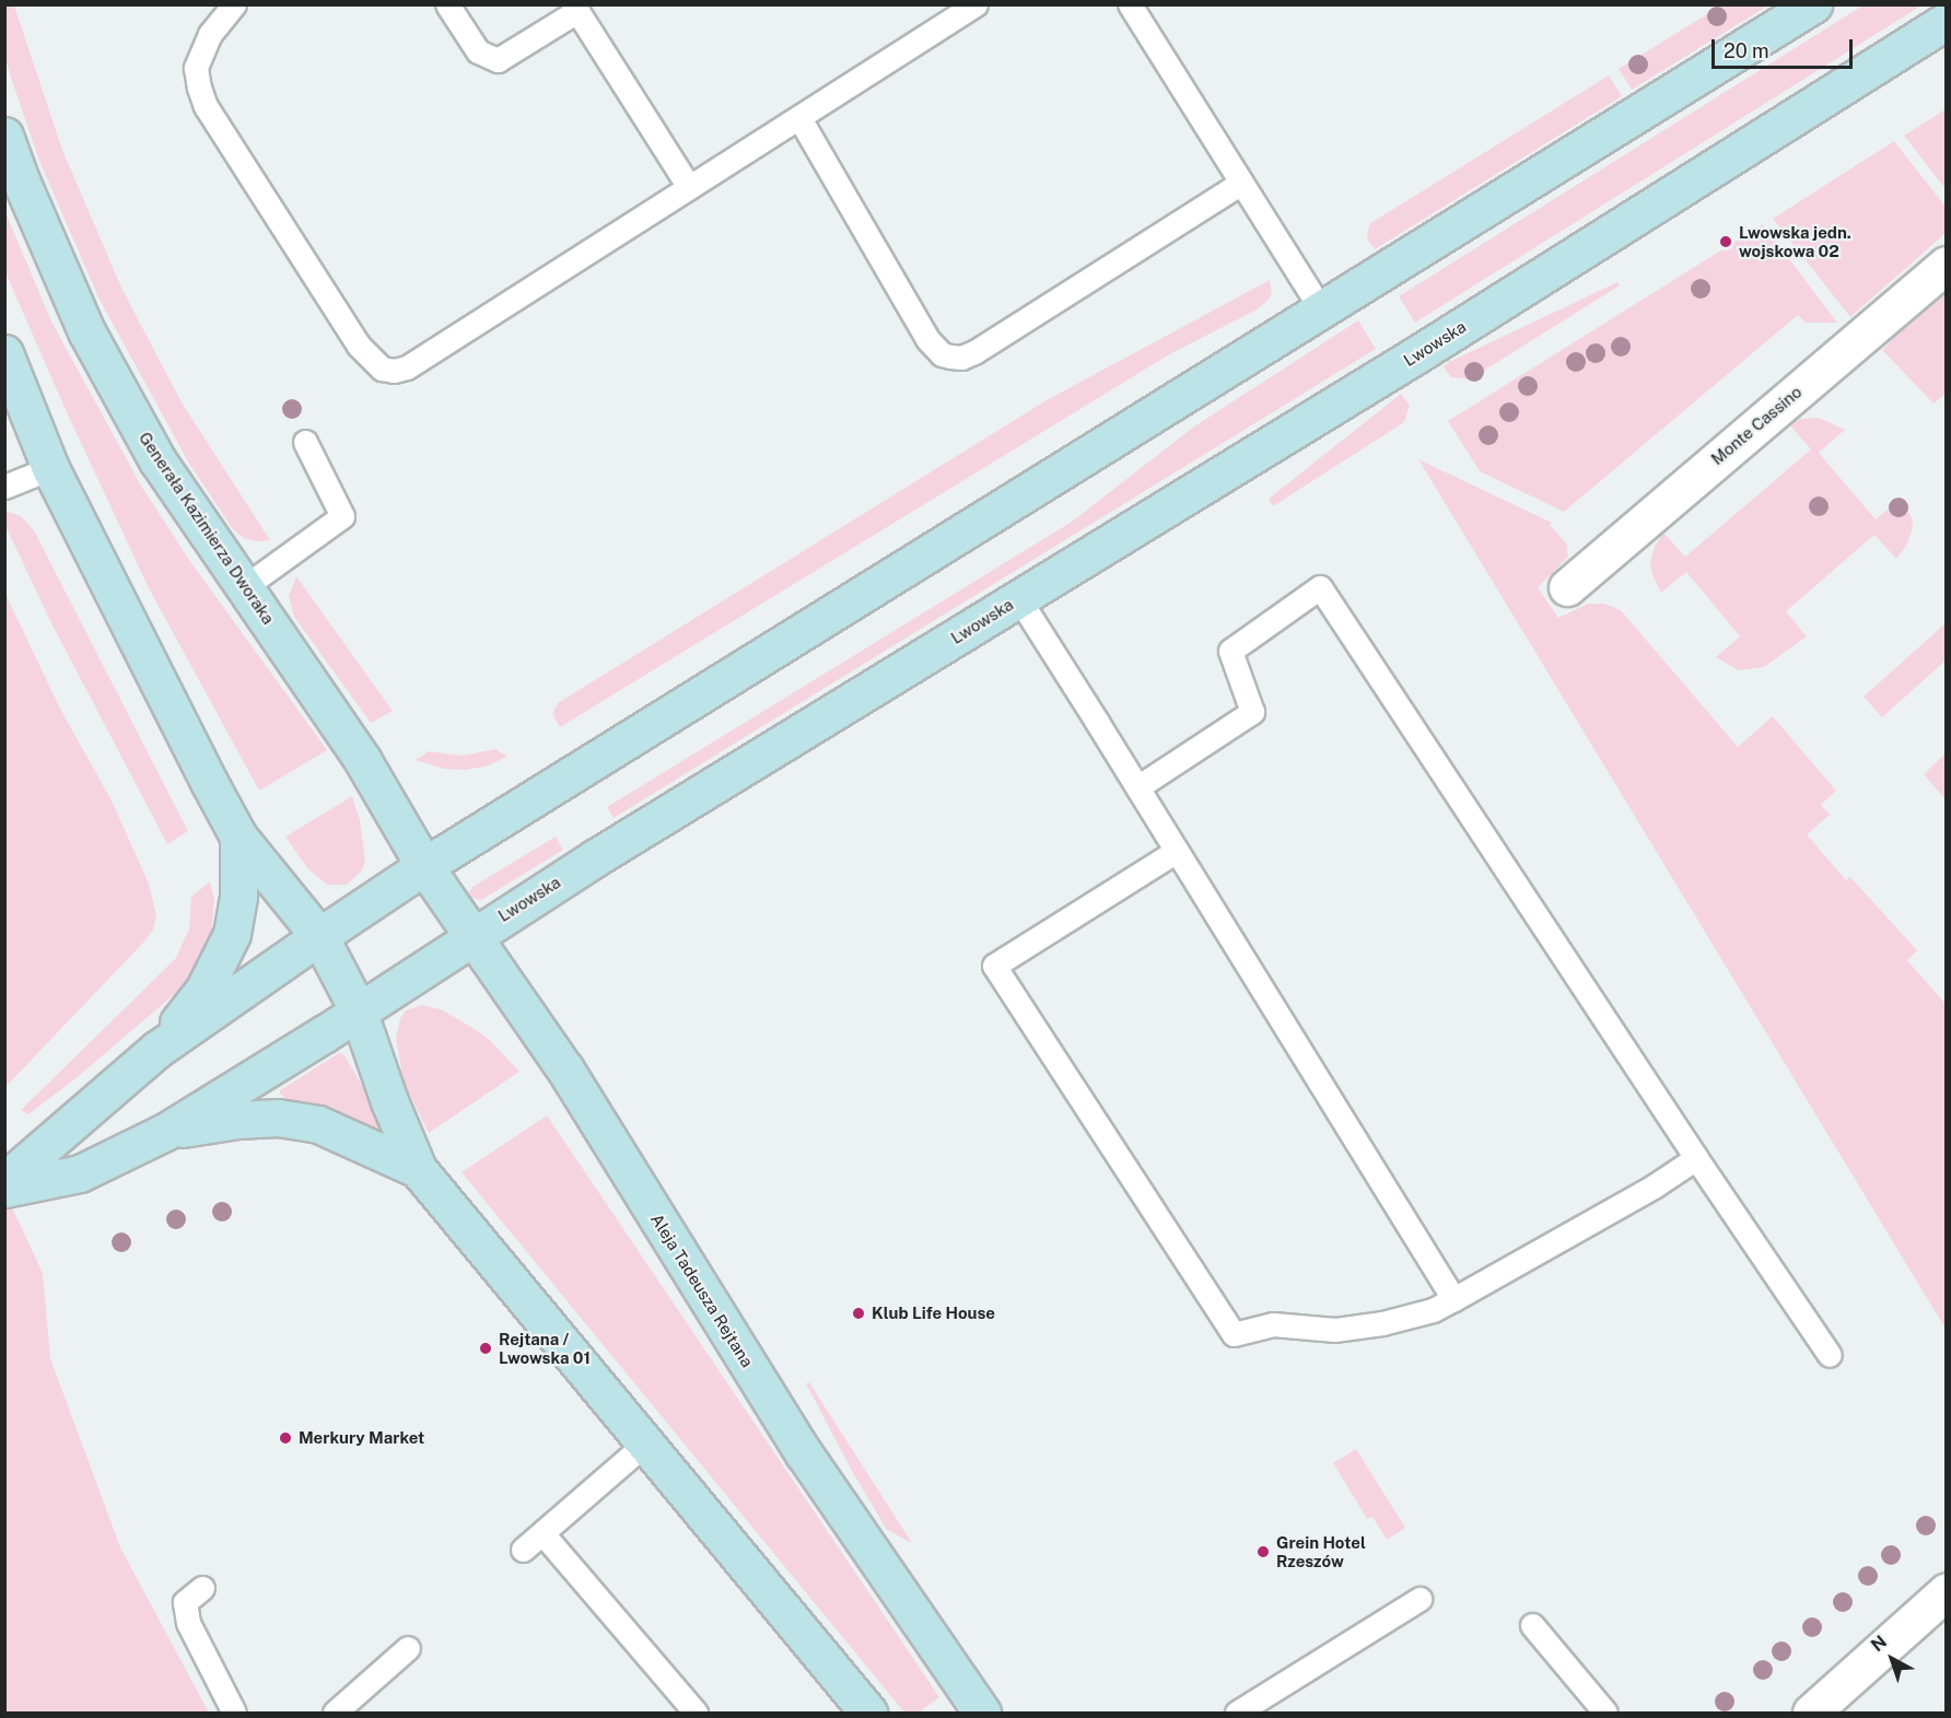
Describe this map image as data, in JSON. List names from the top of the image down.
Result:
{
  "streets": {
    "main road": ["Lwowska", "Generała Kazimierza Dworaka", "Aleja Tadeusza Rejtana"],
    "street": ["Monte Cassino"]
  },
  "crossings": [
    ["Lwowska", "Aleja Tadeusza Rejtana"],
    ["Generała Kazimierza Dworaka", "Aleja Tadeusza Rejtana"]
  ],
  "places": [
    "Lwowska jedn. wojskowa 02",
    "Klub Life House",
    "Rejtana / Lwowska 01",
    "Merkury Market",
    "Grein Hotel Rzeszów"
  ],
  "scale_bar": "20 m",
  "north": "top left"
}
